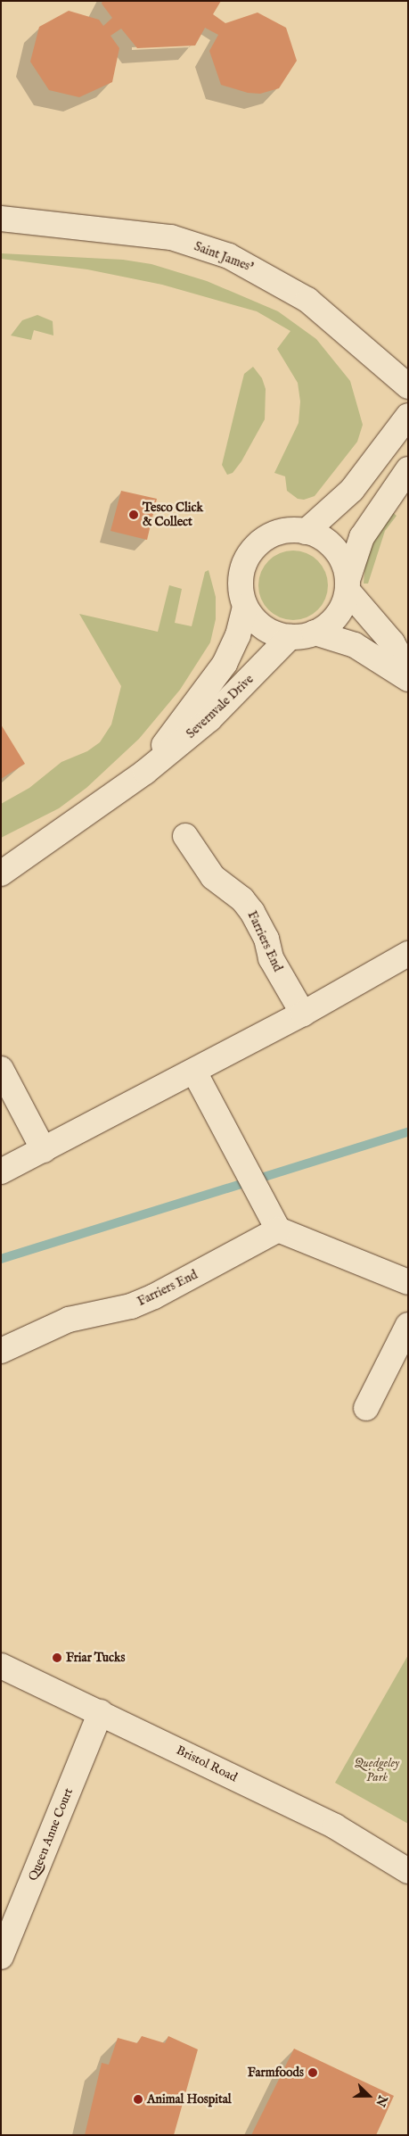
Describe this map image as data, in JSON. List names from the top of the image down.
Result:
{
  "streets": {
    "street": [
      "Saint James'",
      "Severnvale Drive",
      "Farriers End",
      "Bristol Road",
      "Queen Anne Court"
    ]
  },
  "crossings": [
    ["Bristol Road", "Queen Anne Court"]
  ],
  "parks": ["Quedgeley Park"],
  "places": [
    "Tesco Click & Collect",
    "Friar Tucks",
    "Farmfoods",
    "Animal Hospital"
  ],
  "north": "right"
}
